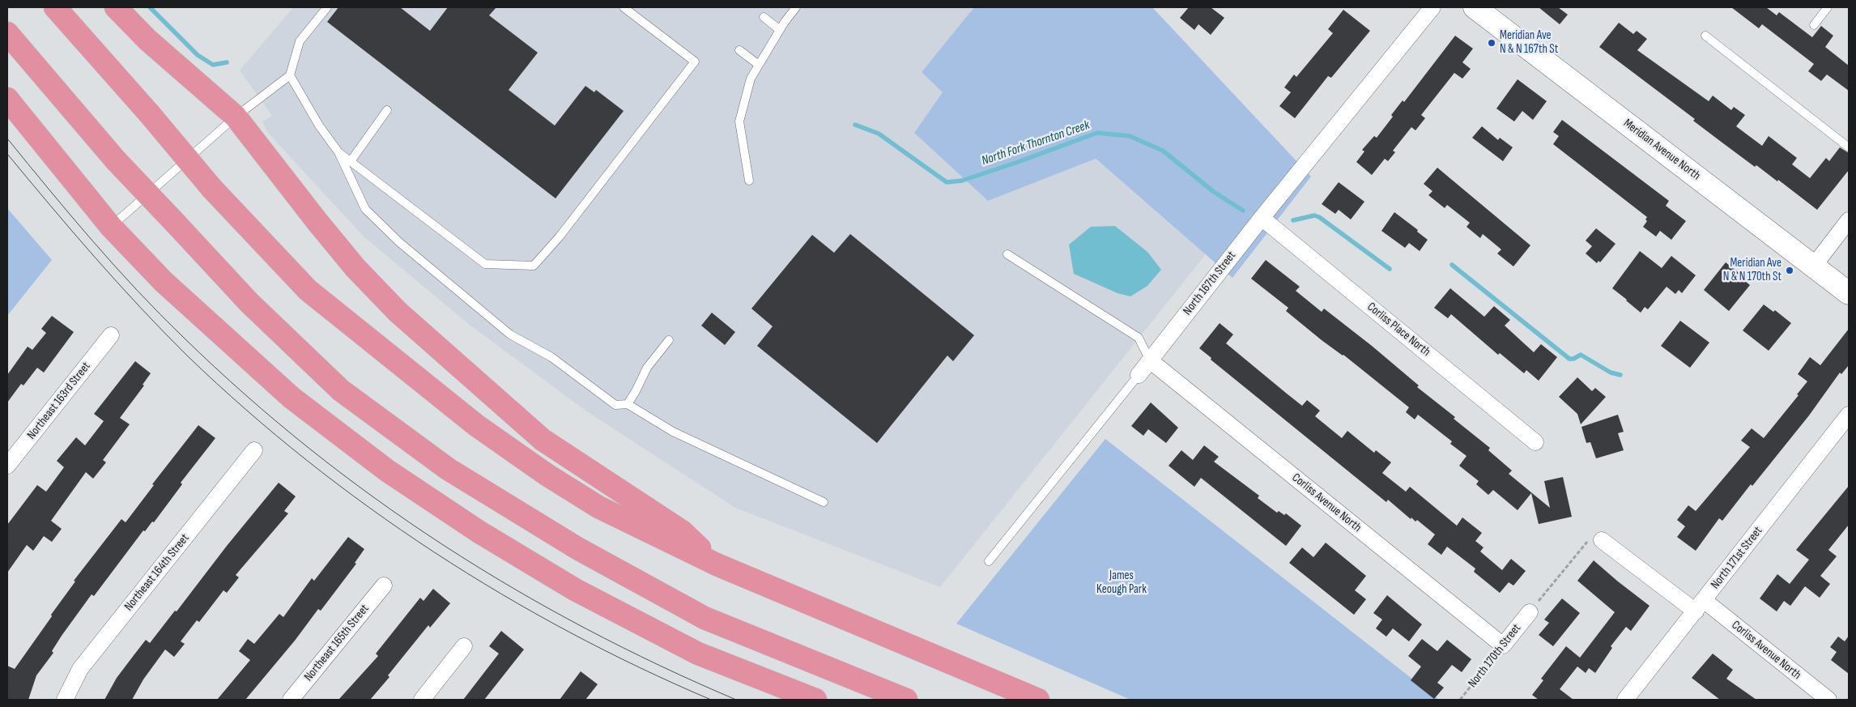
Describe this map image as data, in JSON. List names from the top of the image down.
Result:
{
  "streets": {
    "street": [
      "Meridian Avenue North",
      "North 167th Street",
      "Corliss Place North",
      "Northeast 163rd Street",
      "Corliss Avenue North",
      "North 171st Street",
      "Northeast 164th Street",
      "Northeast 165th Street",
      "North 170th Street"
    ]
  },
  "crossings": [
    ["North 167th Street", "Corliss Place North"],
    ["North 167th Street", "Corliss Avenue North"],
    ["Corliss Avenue North", "North 171st Street"],
    ["Corliss Avenue North", "North 170th Street"]
  ],
  "water": ["North Fork Thornton Creek"],
  "parks": ["James Keough Park"],
  "places": ["Meridian Ave N & N 167th St", "Meridian Ave N & N 170th St"]
}
